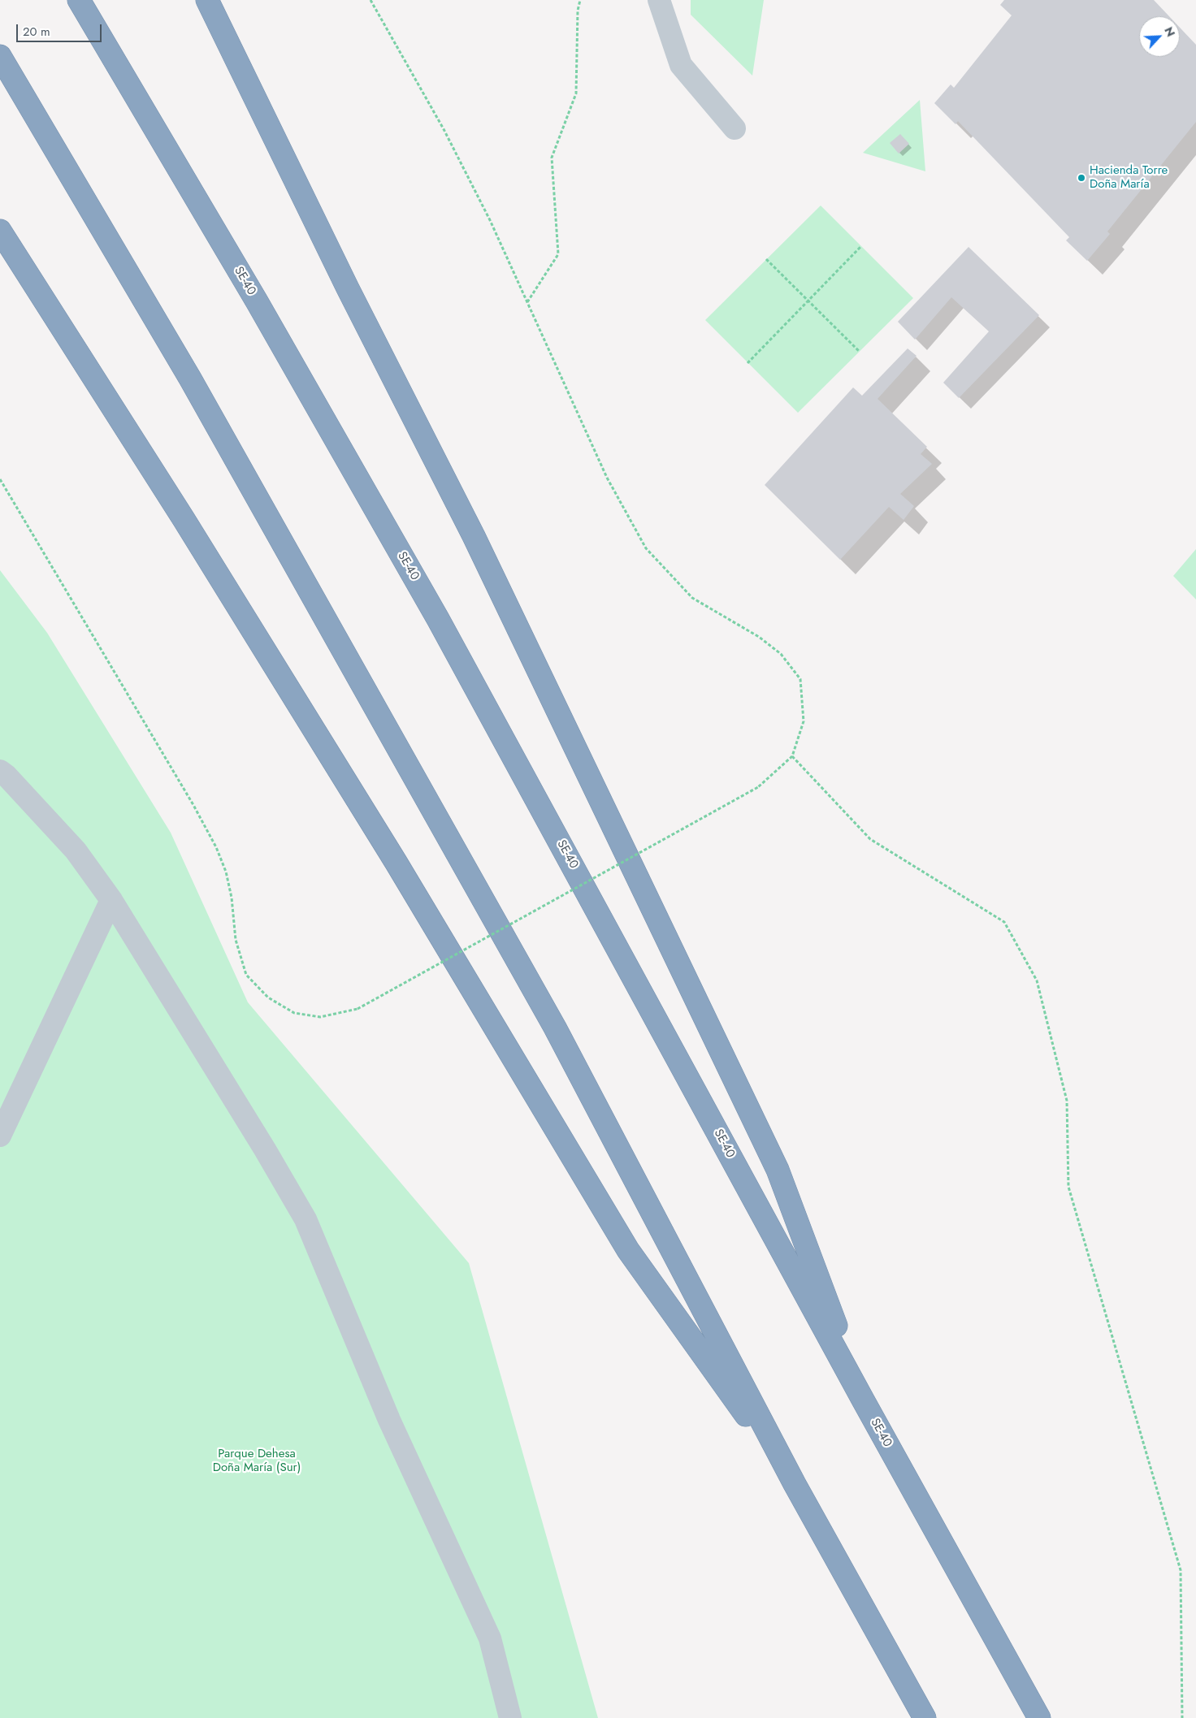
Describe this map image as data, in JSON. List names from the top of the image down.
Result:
{
  "streets": {
    "highway": ["SE-40"]
  },
  "parks": ["Parque Dehesa Doña María (Sur)"],
  "places": ["Hacienda Torre Doña María"],
  "scale_bar": "20 m",
  "north": "top right"
}
